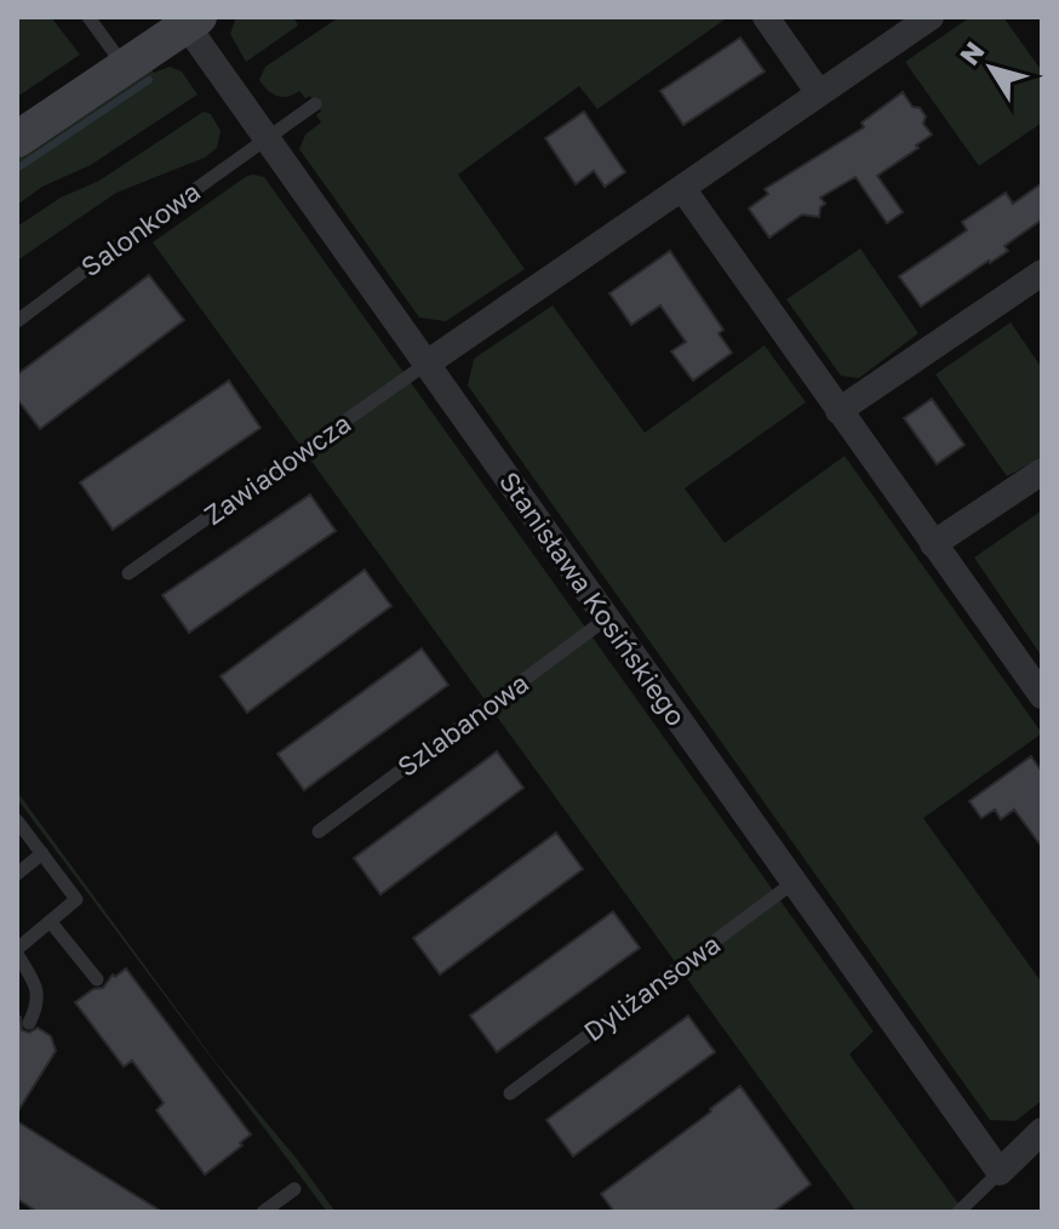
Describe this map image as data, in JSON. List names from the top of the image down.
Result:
{
  "streets": {
    "street": ["Stanisława Kosińskiego"],
    "lane": [
      "Salonkowa",
      "Zawiadowcza",
      "Szlabanowa",
      "Dyliżansowa"
    ]
  },
  "crossings": [
    ["Salonkowa", "Stanisława Kosińskiego"],
    ["Zawiadowcza", "Stanisława Kosińskiego"],
    ["Stanisława Kosińskiego", "Szlabanowa"],
    ["Stanisława Kosińskiego", "Dyliżansowa"]
  ],
  "north": "top left"
}
